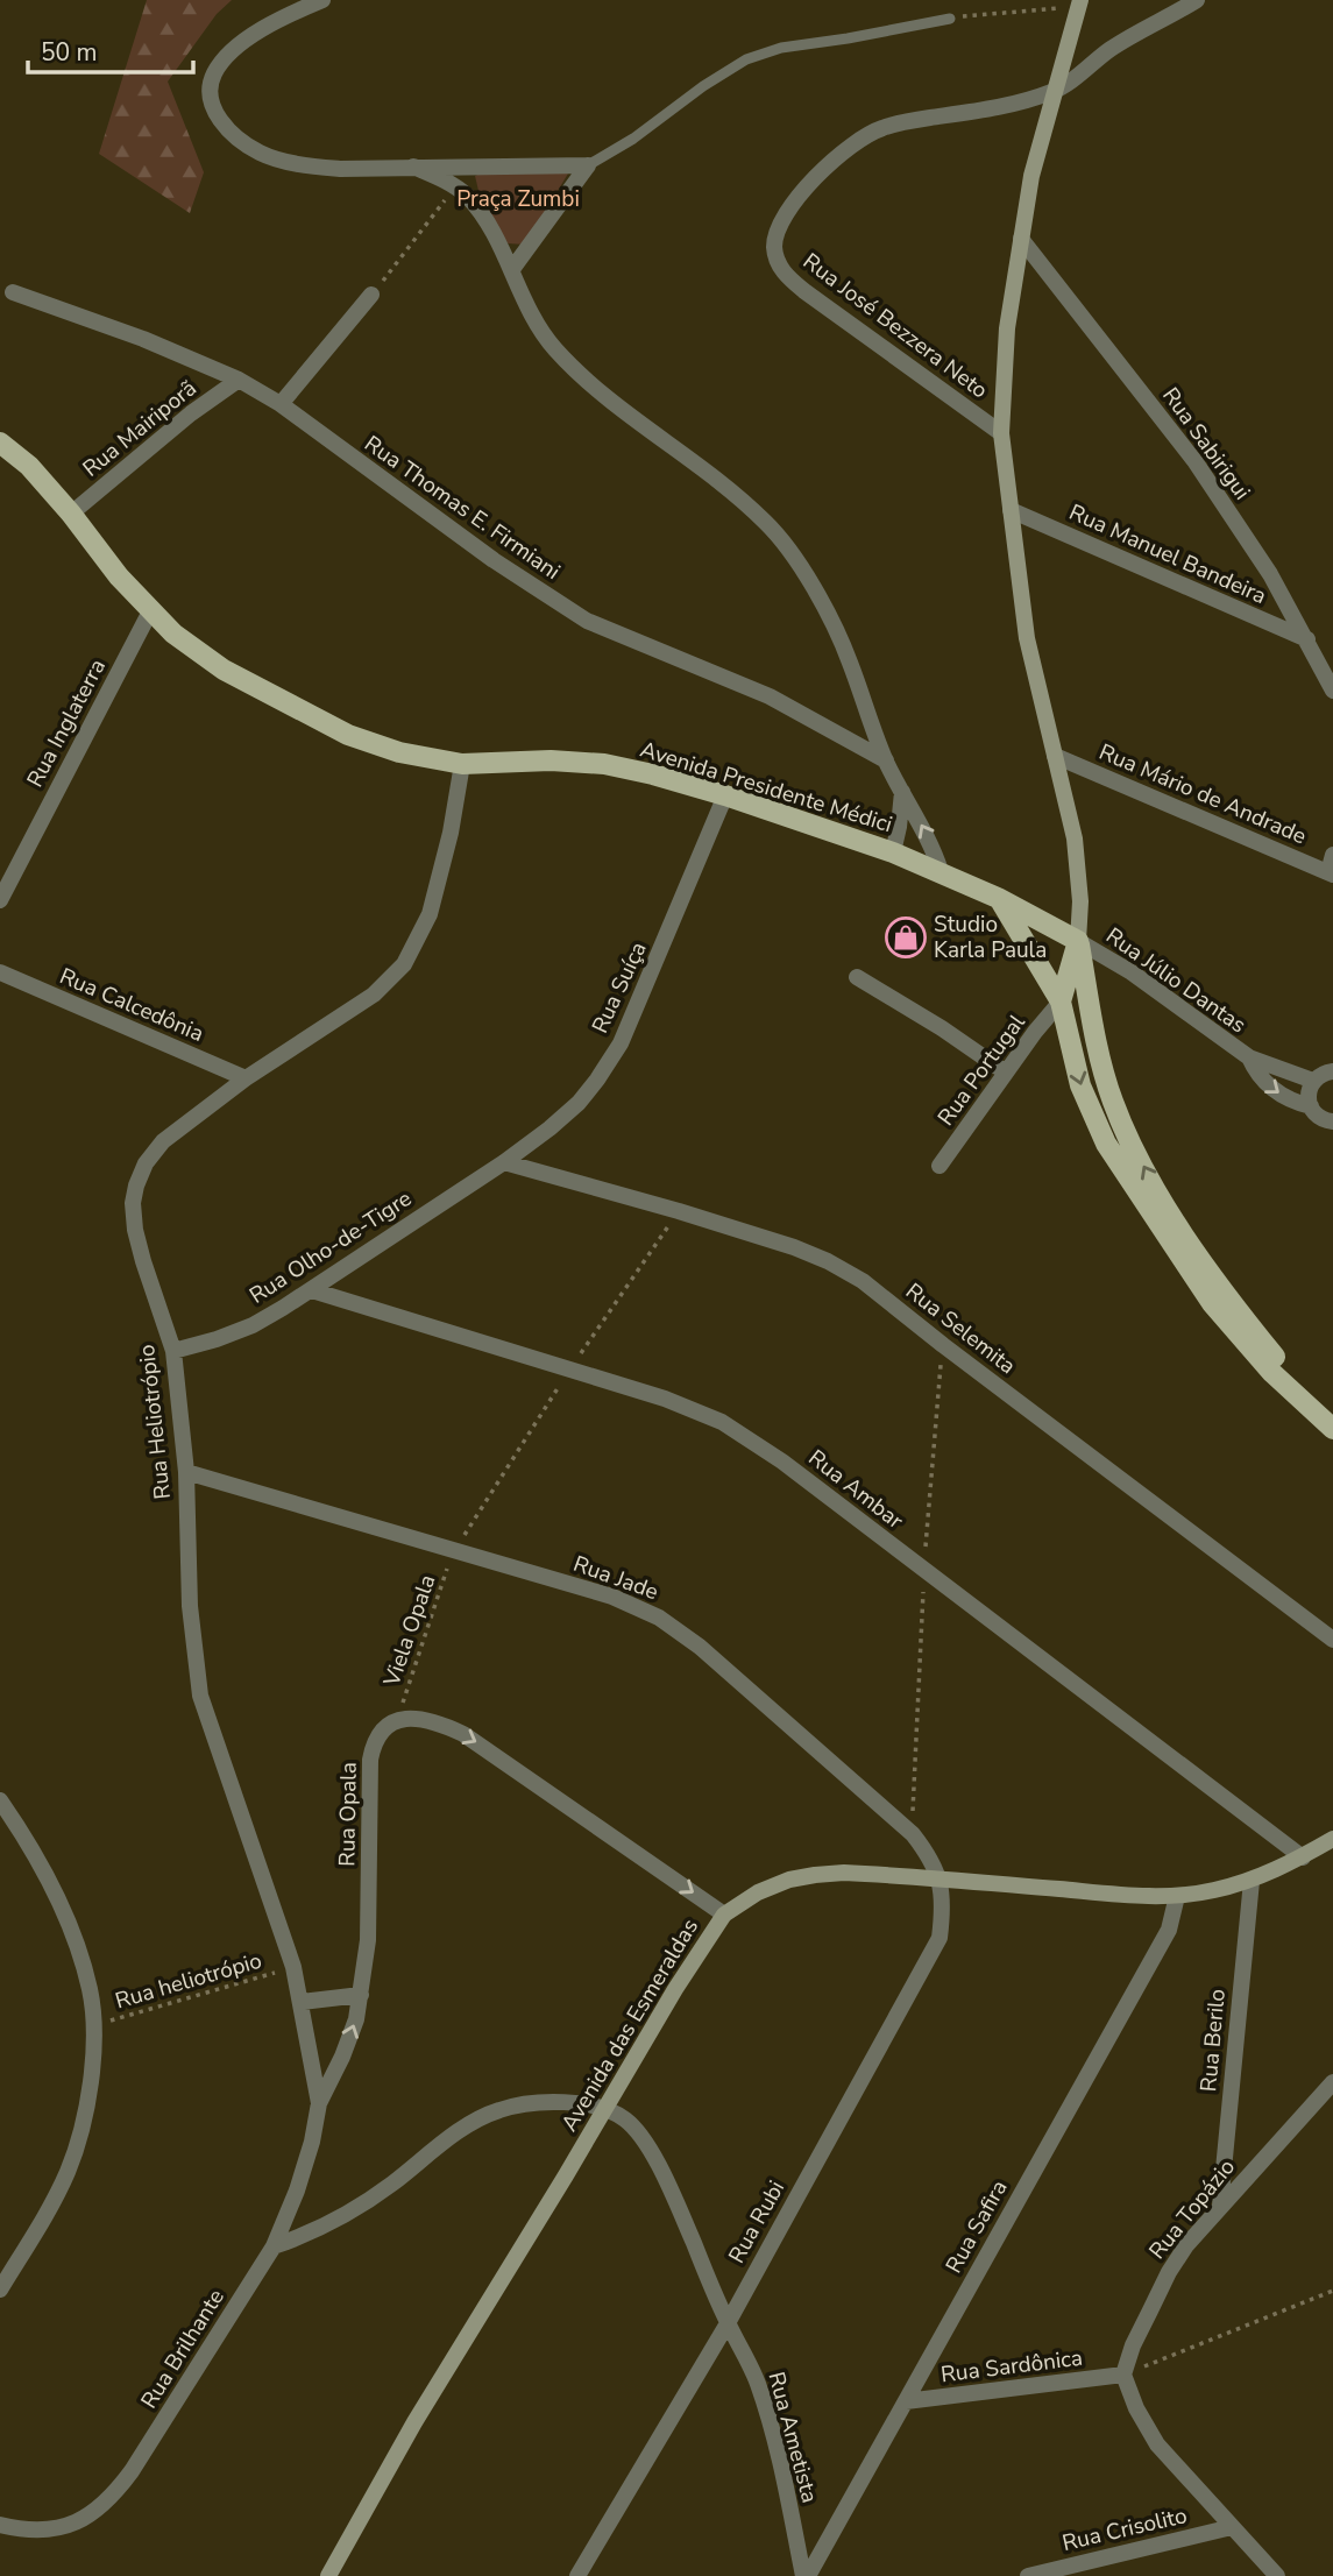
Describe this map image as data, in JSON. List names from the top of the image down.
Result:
{
  "streets": {
    "main road": ["Avenida Presidente Médici", "Avenida das Esmeraldas"],
    "street": [
      "Rua José Bezzera Neto",
      "Rua Mairiporã",
      "Rua Sabirigui",
      "Rua Thomas E. Firmiani",
      "Rua Manuel Bandeira",
      "Rua Inglaterra",
      "Rua Mário de Andrade",
      "Rua Júlio Dantas",
      "Rua Suíça",
      "Rua Calcedônia",
      "Rua Portugal",
      "Rua Olho-de-Tigre",
      "Rua Selemita",
      "Rua Heliotrópio",
      "Rua Ambar",
      "Rua Jade",
      "Rua Opala",
      "Rua Berilo",
      "Rua Topázio",
      "Rua Rubi",
      "Rua Safira",
      "Rua Brilhante",
      "Rua Sardônica",
      "Rua Ametista",
      "Rua Crisolito"
    ],
    "path": ["Viela Opala", "Rua heliotrópio"]
  },
  "crossings": [
    ["Rua Mairiporã", "Rua Thomas E. Firmiani"],
    ["Rua Mairiporã", "Avenida Presidente Médici"],
    ["Rua Sabirigui", "Rua Manuel Bandeira"],
    ["Rua Inglaterra", "Avenida Presidente Médici"],
    ["Avenida Presidente Médici", "Rua Júlio Dantas"],
    ["Avenida Presidente Médici", "Rua Suíça"],
    ["Avenida Presidente Médici", "Rua Heliotrópio"],
    ["Rua Suíça", "Rua Olho-de-Tigre"],
    ["Rua Suíça", "Rua Selemita"],
    ["Rua Calcedônia", "Rua Heliotrópio"],
    ["Rua Olho-de-Tigre", "Rua Selemita"],
    ["Rua Olho-de-Tigre", "Rua Heliotrópio"],
    ["Rua Olho-de-Tigre", "Rua Ambar"],
    ["Rua Heliotrópio", "Rua Jade"],
    ["Rua Heliotrópio", "Rua Opala"],
    ["Rua Heliotrópio", "Rua heliotrópio"],
    ["Rua Heliotrópio", "Rua Brilhante"],
    ["Rua Ambar", "Avenida das Esmeraldas"],
    ["Rua Jade", "Viela Opala"],
    ["Rua Jade", "Avenida das Esmeraldas"],
    ["Rua Jade", "Rua Rubi"],
    ["Viela Opala", "Rua Opala"],
    ["Rua Opala", "Rua Brilhante"],
    ["Avenida das Esmeraldas", "Rua Berilo"],
    ["Avenida das Esmeraldas", "Rua Rubi"],
    ["Avenida das Esmeraldas", "Rua Safira"],
    ["Avenida das Esmeraldas", "Rua Ametista"],
    ["Rua Berilo", "Rua Topázio"],
    ["Rua Topázio", "Rua Sardônica"],
    ["Rua Rubi", "Rua Ametista"],
    ["Rua Safira", "Rua Sardônica"],
    ["Rua Safira", "Rua Ametista"]
  ],
  "parks": ["Praça Zumbi"],
  "places": {
    "shop": ["Studio Karla Paula"]
  },
  "scale_bar": "50 m"
}
